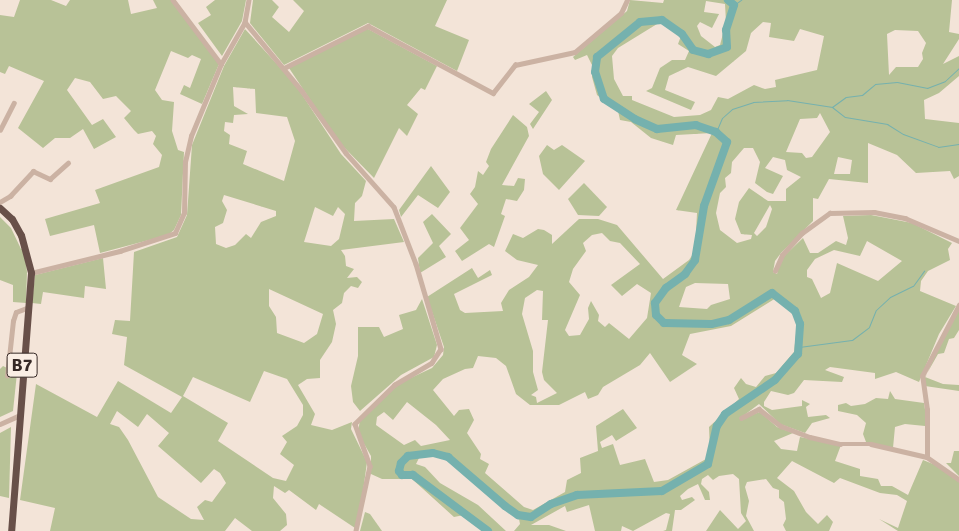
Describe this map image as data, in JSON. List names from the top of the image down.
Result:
{
  "streets": {
    "highway": ["B7"]
  }
}
